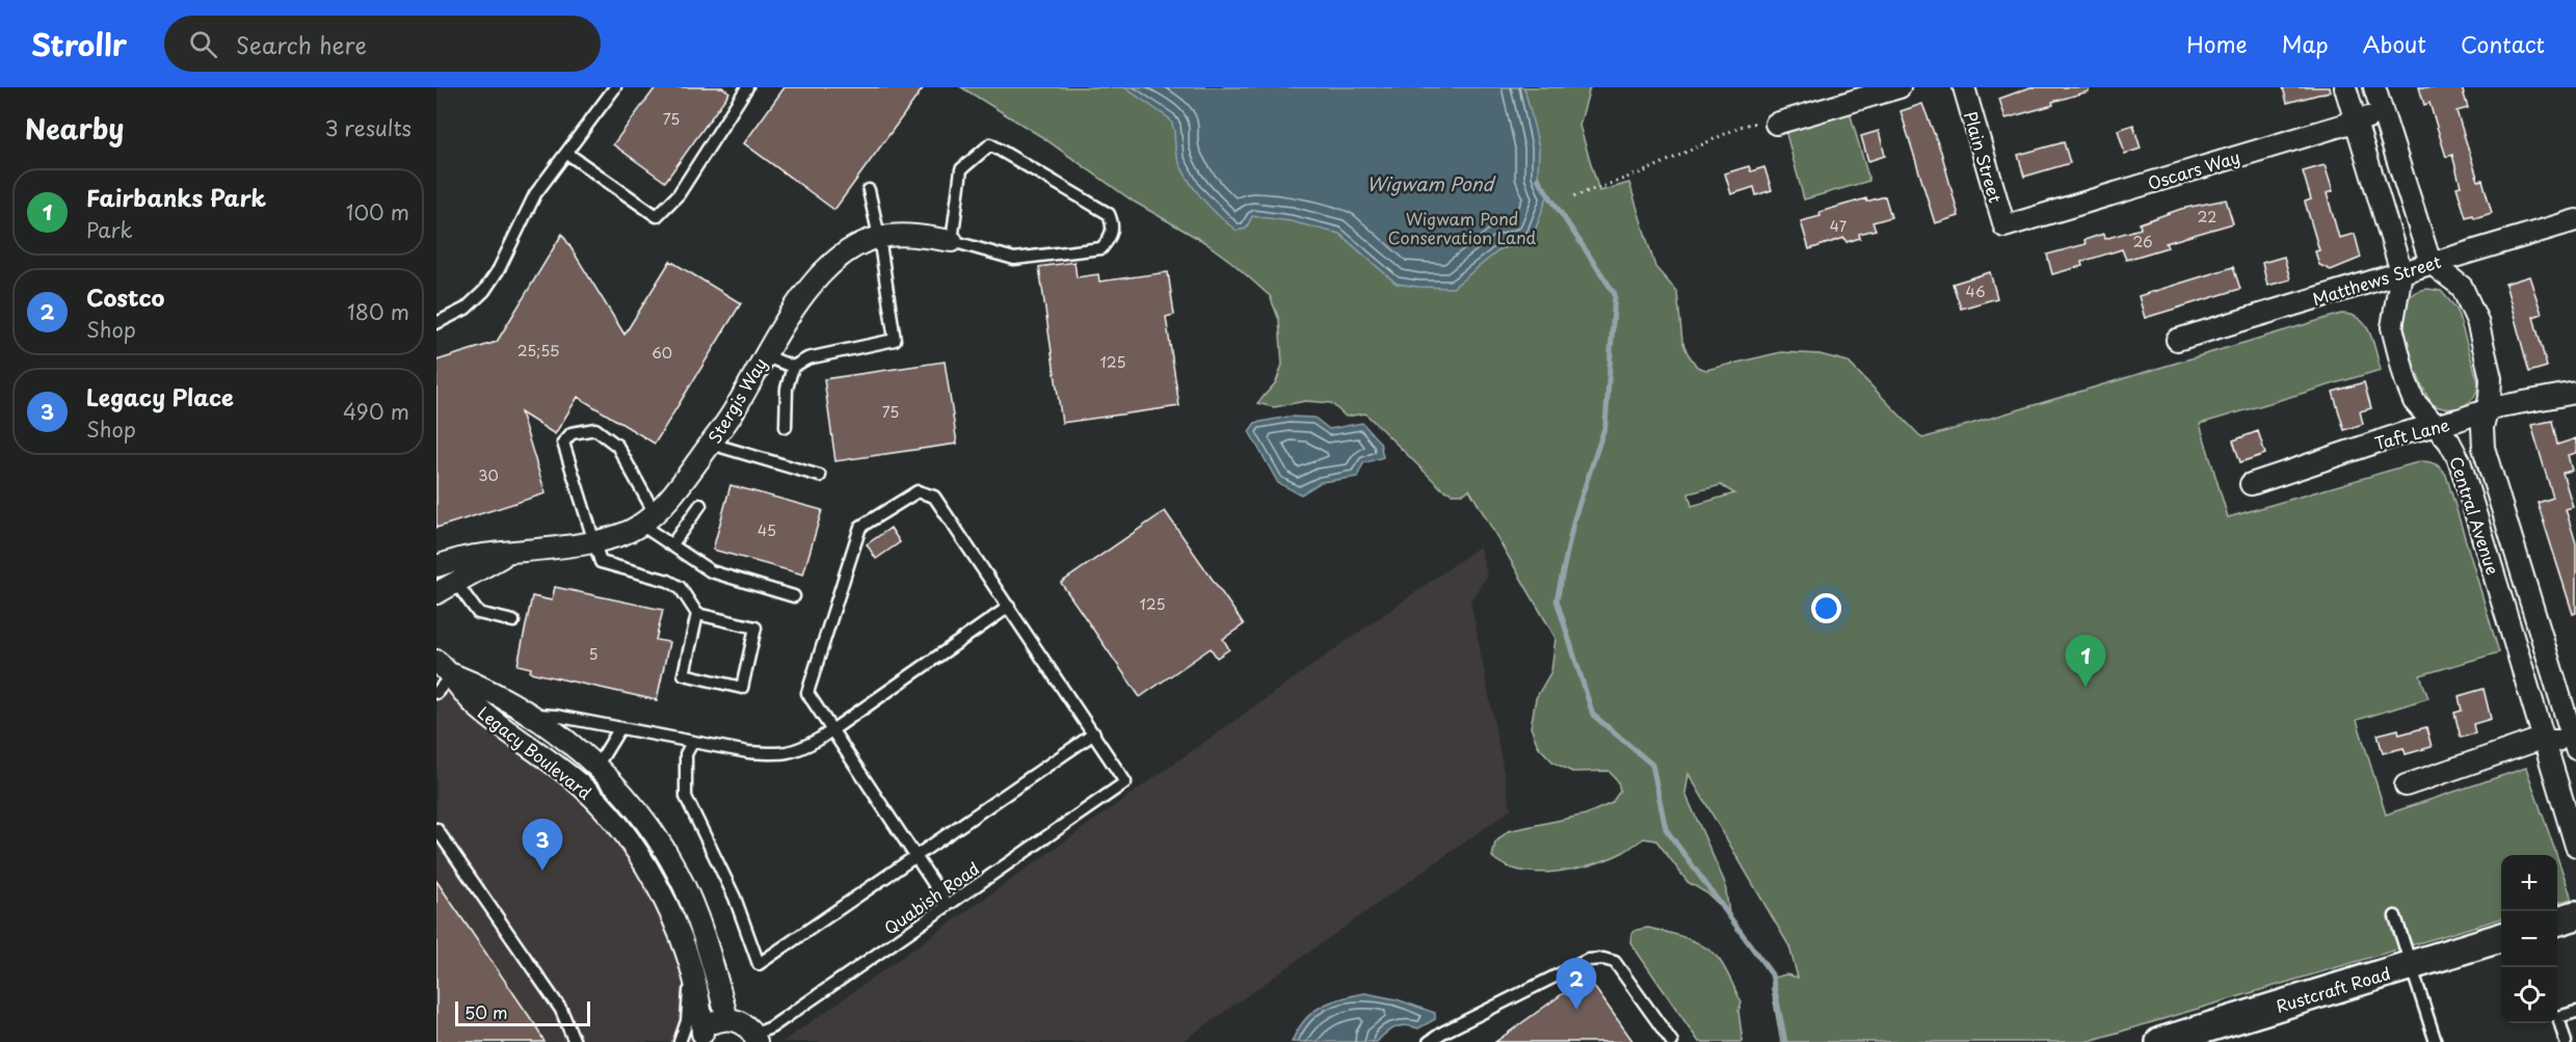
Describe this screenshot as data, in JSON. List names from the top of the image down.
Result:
{
  "streets": {
    "main road": ["Rustcraft Road"],
    "street": [
      "Plain Street",
      "Oscars Way",
      "Matthews Street",
      "Stergis Way",
      "Taft Lane",
      "Central Avenue",
      "Legacy Boulevard"
    ],
    "lane": ["Quabish Road"]
  },
  "crossings": [
    ["Plain Street", "Oscars Way"],
    ["Oscars Way", "Central Avenue"],
    ["Matthews Street", "Central Avenue"],
    ["Taft Lane", "Central Avenue"]
  ],
  "water": ["Wigwam Pond"],
  "parks": ["Wigwam Pond Conservation Land"],
  "house_numbers": [
    "75",
    "22",
    "47",
    "26",
    "46",
    "25;55",
    "60",
    "125",
    "75",
    "30",
    "45",
    "125",
    "5"
  ],
  "scale_bar": "50 m",
  "page": {
    "header": "Strollr",
    "search": "Search here",
    "nav": [
      "Home",
      "Map",
      "About",
      "Contact"
    ],
    "heading": ["Nearby", "3 results"],
    "list": [
      {
        "mark": "1",
        "name": "Fairbanks Park",
        "note": "Park",
        "value": "100 m"
      },
      {
        "mark": "2",
        "name": "Costco",
        "note": "Shop",
        "value": "180 m"
      },
      {
        "mark": "3",
        "name": "Legacy Place",
        "note": "Shop",
        "value": "490 m"
      }
    ],
    "pins": ["1", "3", "2"],
    "map_buttons": ["+", "−"],
    "scale": "50 m"
  }
}
